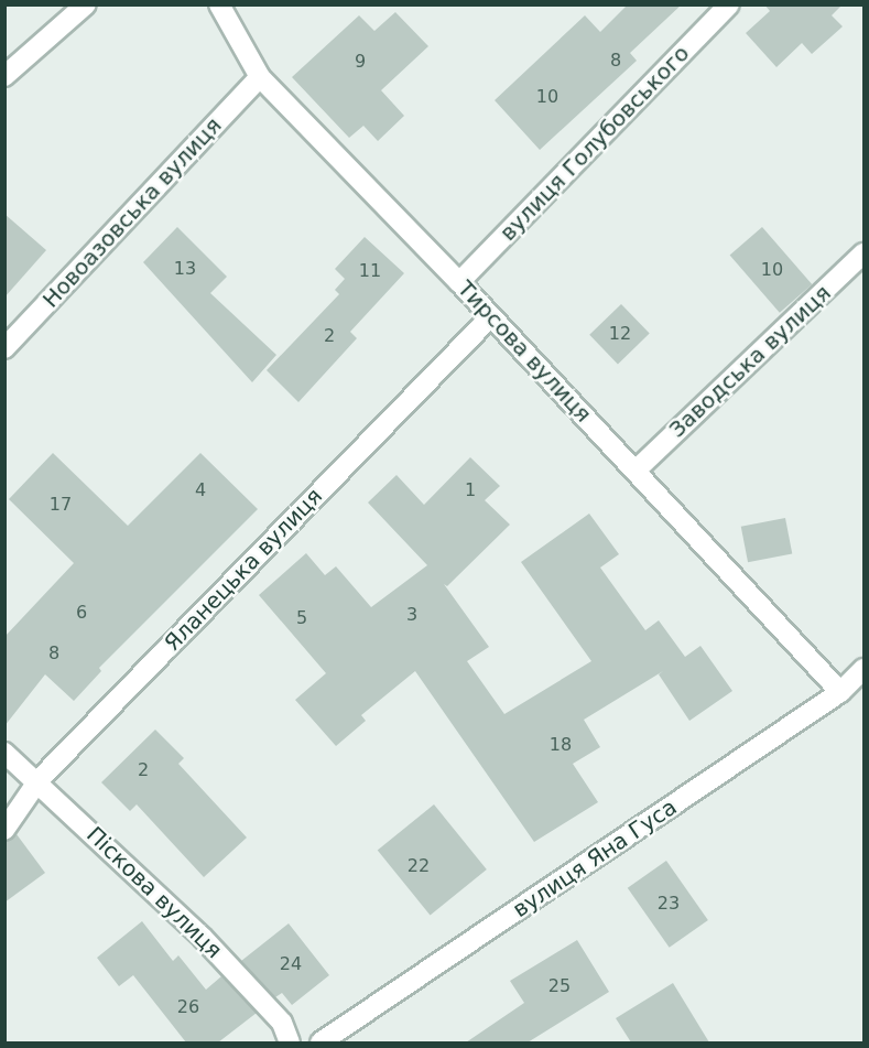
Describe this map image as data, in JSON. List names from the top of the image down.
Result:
{
  "streets": {
    "street": [
      "вулиця Голубовського",
      "Новоазовська вулиця",
      "Тирсова вулиця",
      "Заводська вулиця",
      "Яланецька вулиця",
      "вулиця Яна Гуса",
      "Піскова вулиця"
    ]
  },
  "crossings": [
    ["вулиця Голубовського", "Тирсова вулиця"],
    ["Новоазовська вулиця", "Тирсова вулиця"],
    ["Тирсова вулиця", "Заводська вулиця"],
    ["Тирсова вулиця", "Яланецька вулиця"],
    ["Тирсова вулиця", "вулиця Яна Гуса"],
    ["Яланецька вулиця", "Піскова вулиця"]
  ],
  "house_numbers": [
    "8",
    "9",
    "10",
    "13",
    "10",
    "11",
    "12",
    "2",
    "4",
    "1",
    "17",
    "6",
    "3",
    "5",
    "8",
    "18",
    "2",
    "22",
    "23",
    "24",
    "25",
    "26"
  ]
}
